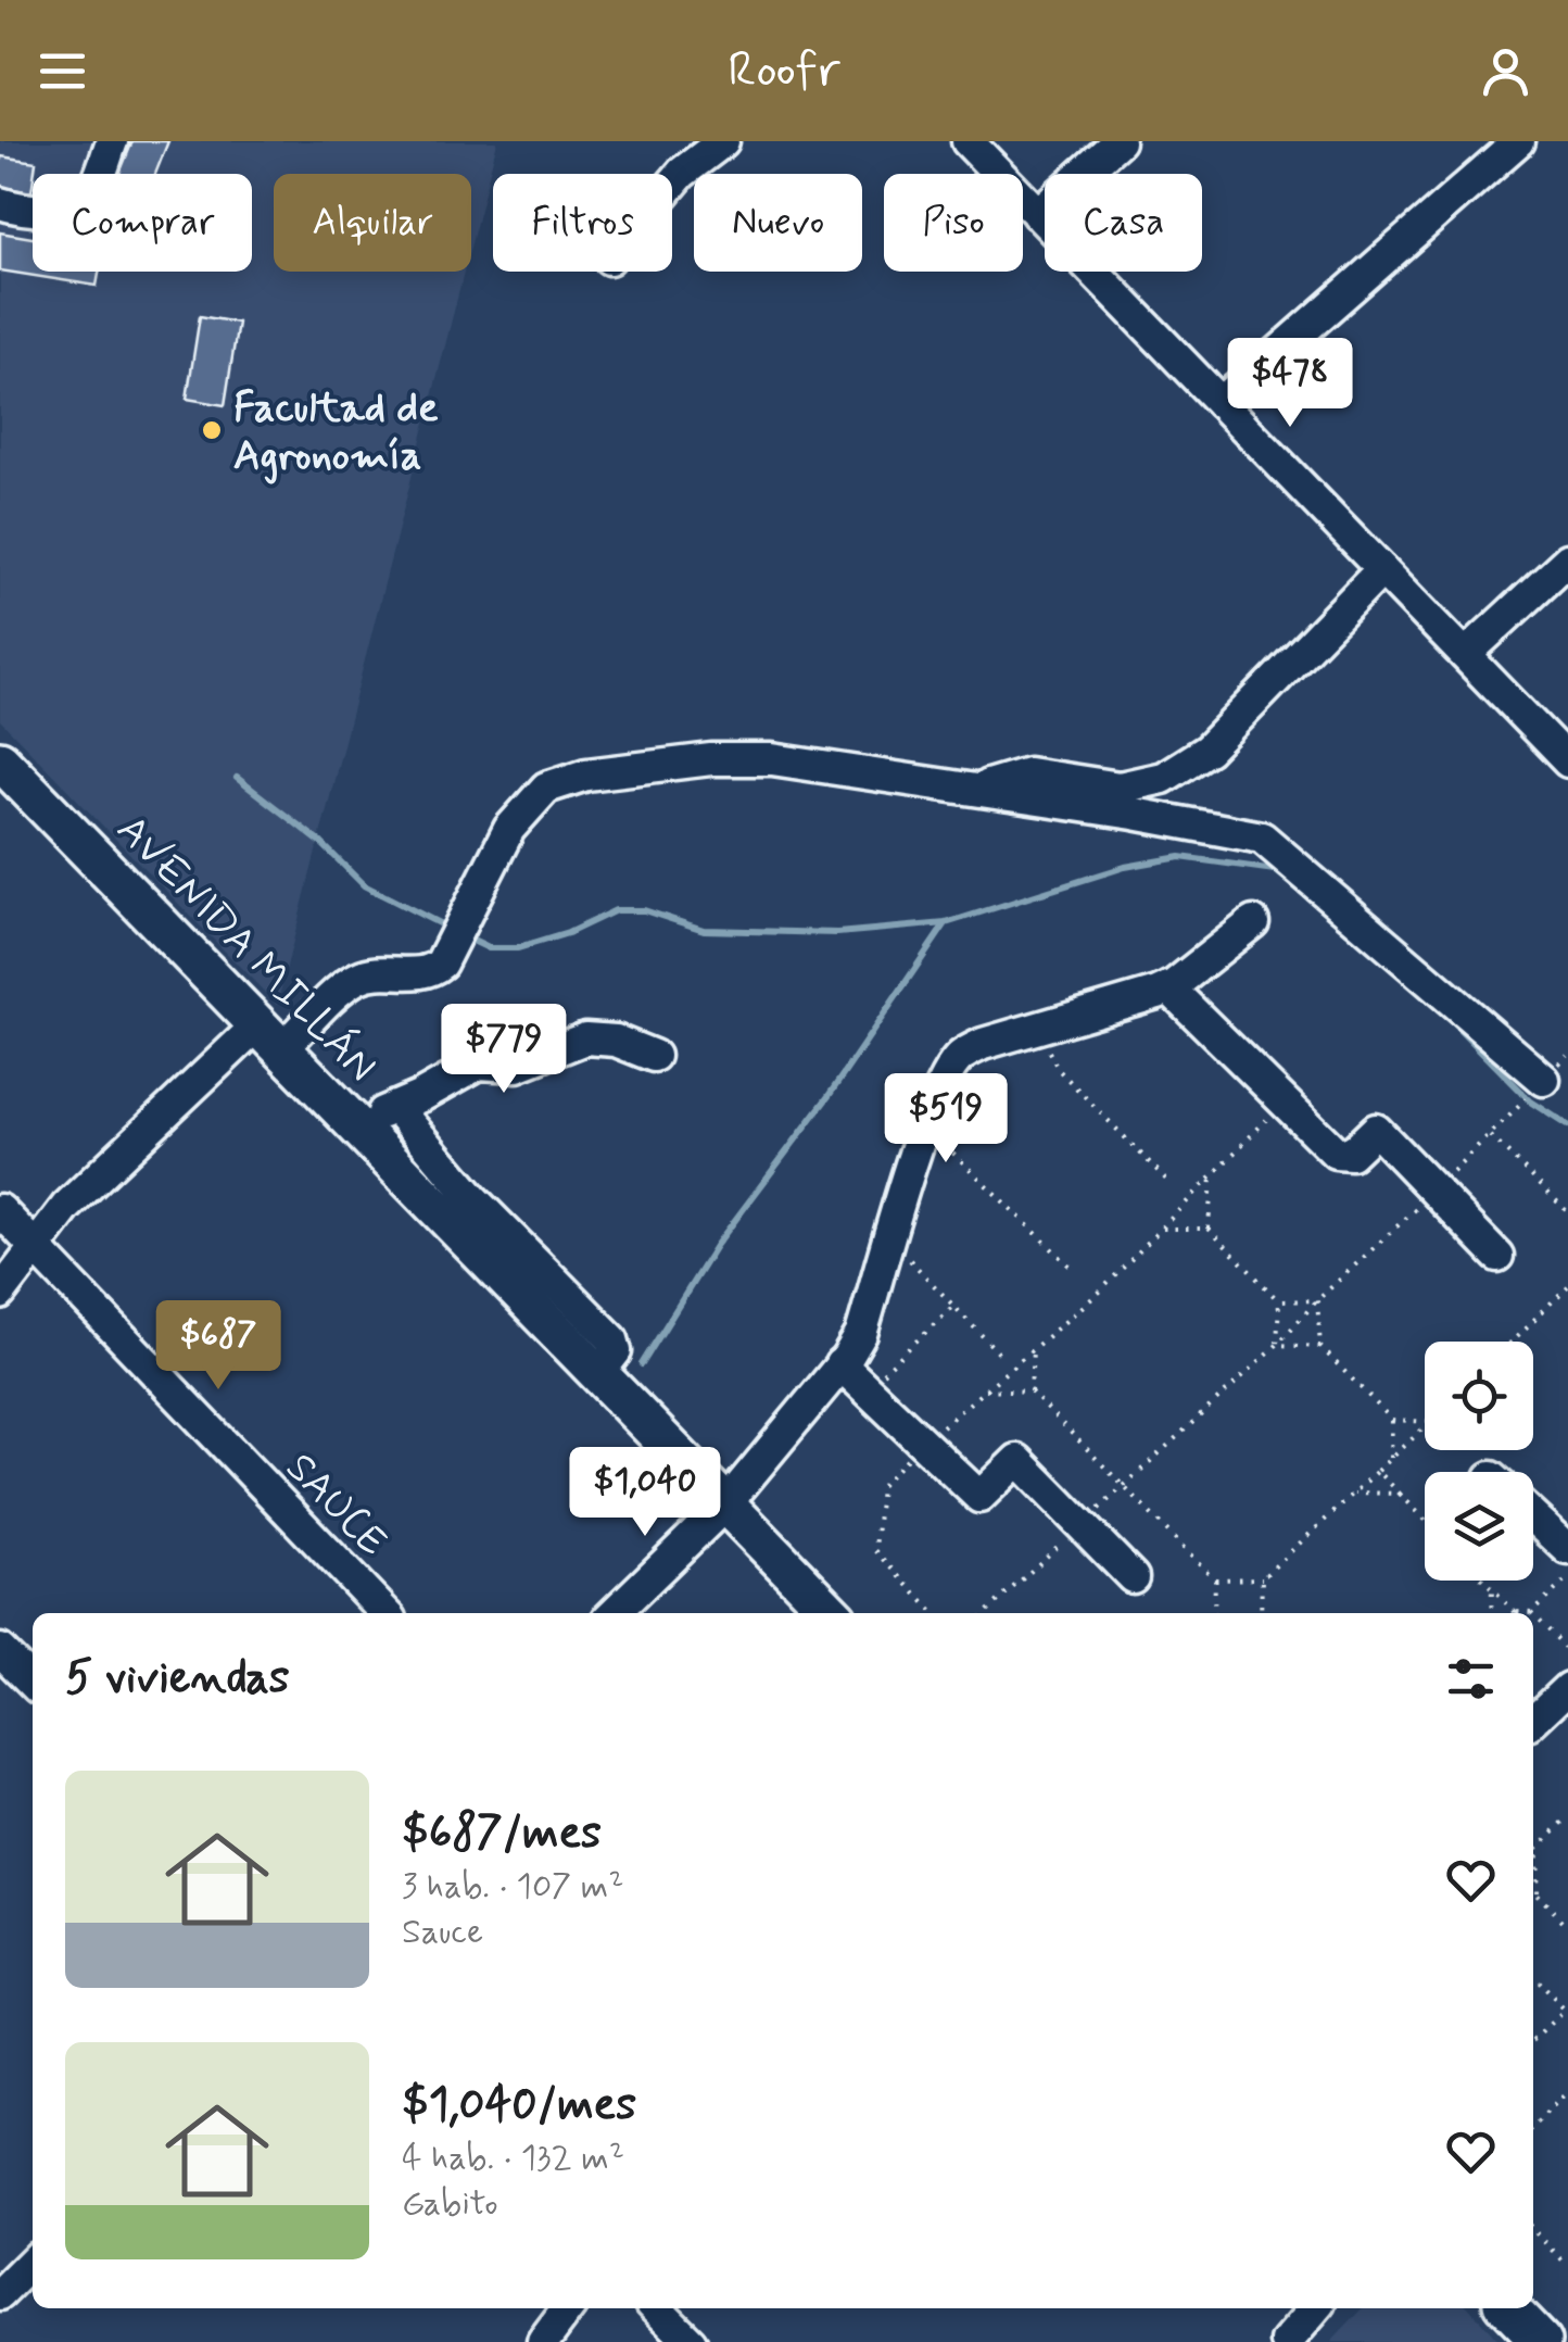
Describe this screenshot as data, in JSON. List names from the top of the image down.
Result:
{
  "streets": {
    "main road": ["AVENIDA MILLÁN"],
    "street": ["SAUCE"]
  },
  "places": ["Facultad de Agronomía"],
  "page": {
    "header": "Roofr",
    "chip": [
      "Comprar",
      "Alquilar",
      "Filtros",
      "Nuevo",
      "Piso",
      "Casa"
    ],
    "price": [
      "$478",
      "$779",
      "$519",
      "$687",
      "$1,040"
    ],
    "heading": "5 viviendas",
    "list": [
      {
        "name": "$687/mes",
        "note": "3 hab. · 107 m² · Sauce"
      },
      {
        "name": "$1,040/mes",
        "note": "4 hab. · 132 m² · Gabito"
      }
    ]
  }
}
